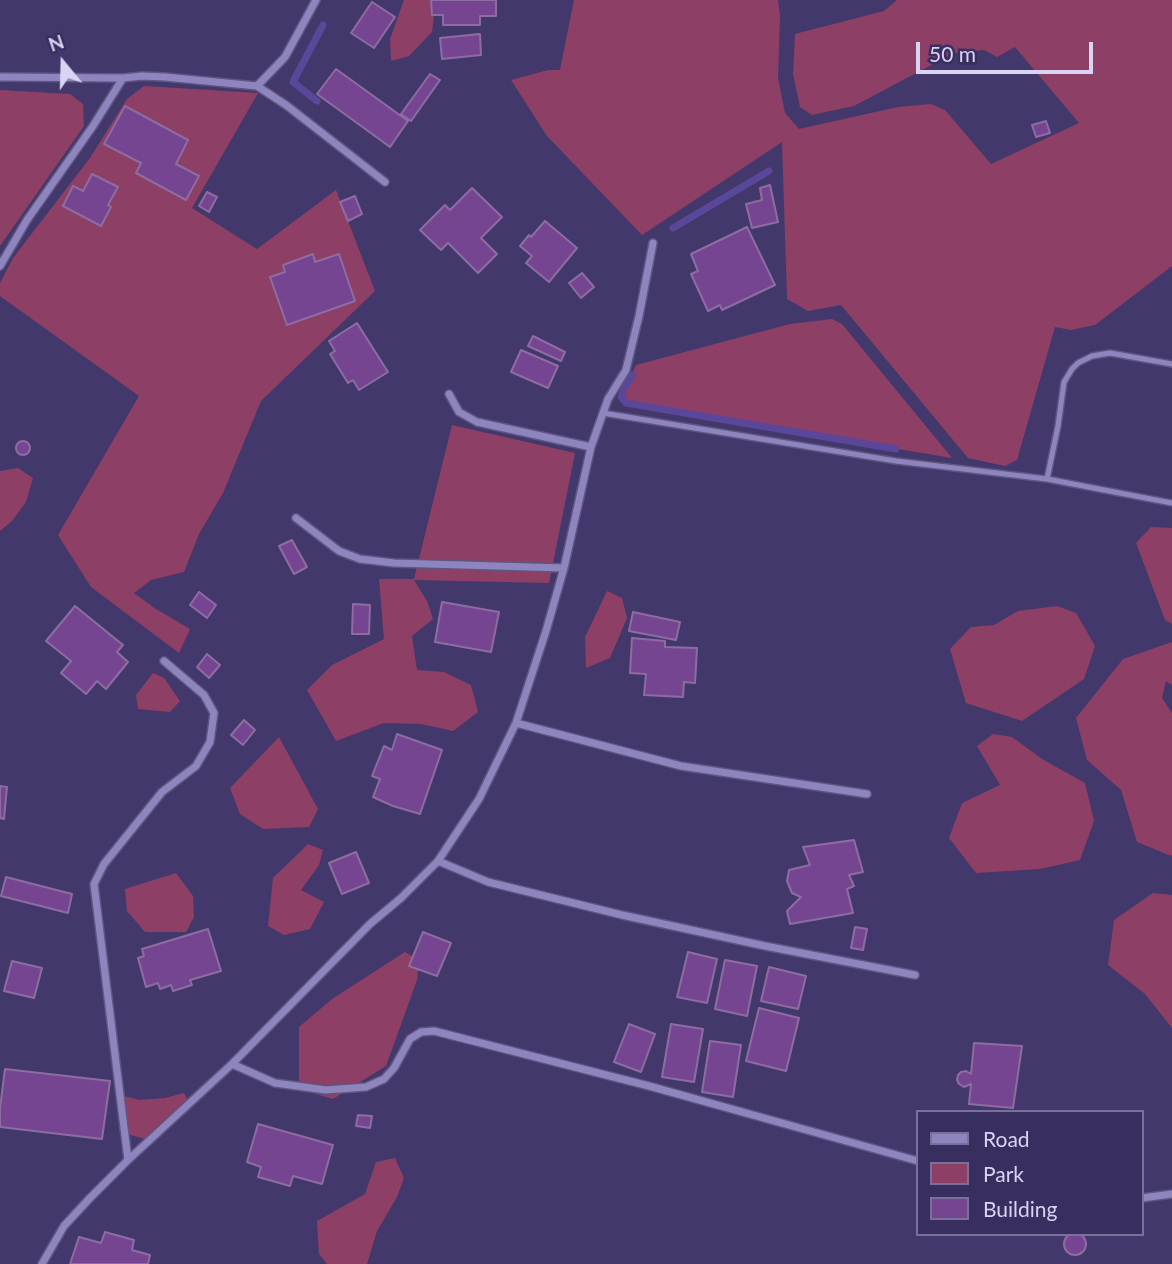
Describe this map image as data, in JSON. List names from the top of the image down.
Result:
{
  "legend": ["Road", "Park", "Building"],
  "scale_bar": "50 m",
  "north": "top"
}
